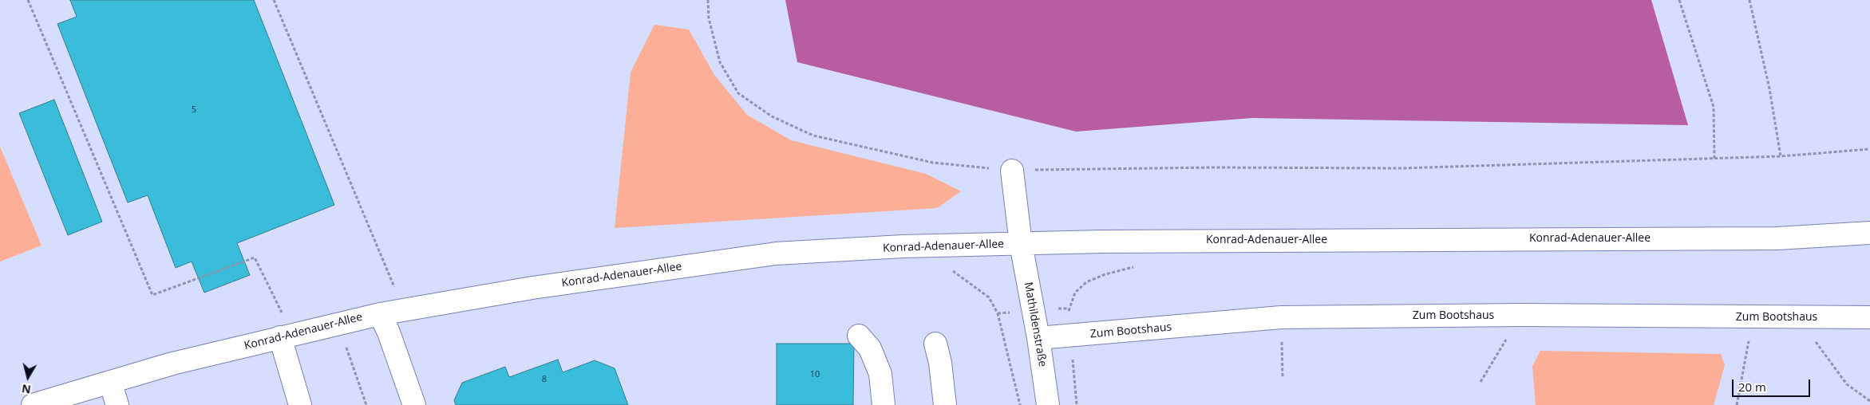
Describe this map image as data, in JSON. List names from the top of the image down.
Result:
{
  "streets": {
    "street": ["Konrad-Adenauer-Allee", "Zum Bootshaus", "Mathildenstraße"]
  },
  "crossings": [
    ["Konrad-Adenauer-Allee", "Mathildenstraße"],
    ["Zum Bootshaus", "Mathildenstraße"]
  ],
  "house_numbers": ["5", "10", "8"],
  "scale_bar": "20 m",
  "north": "bottom"
}
